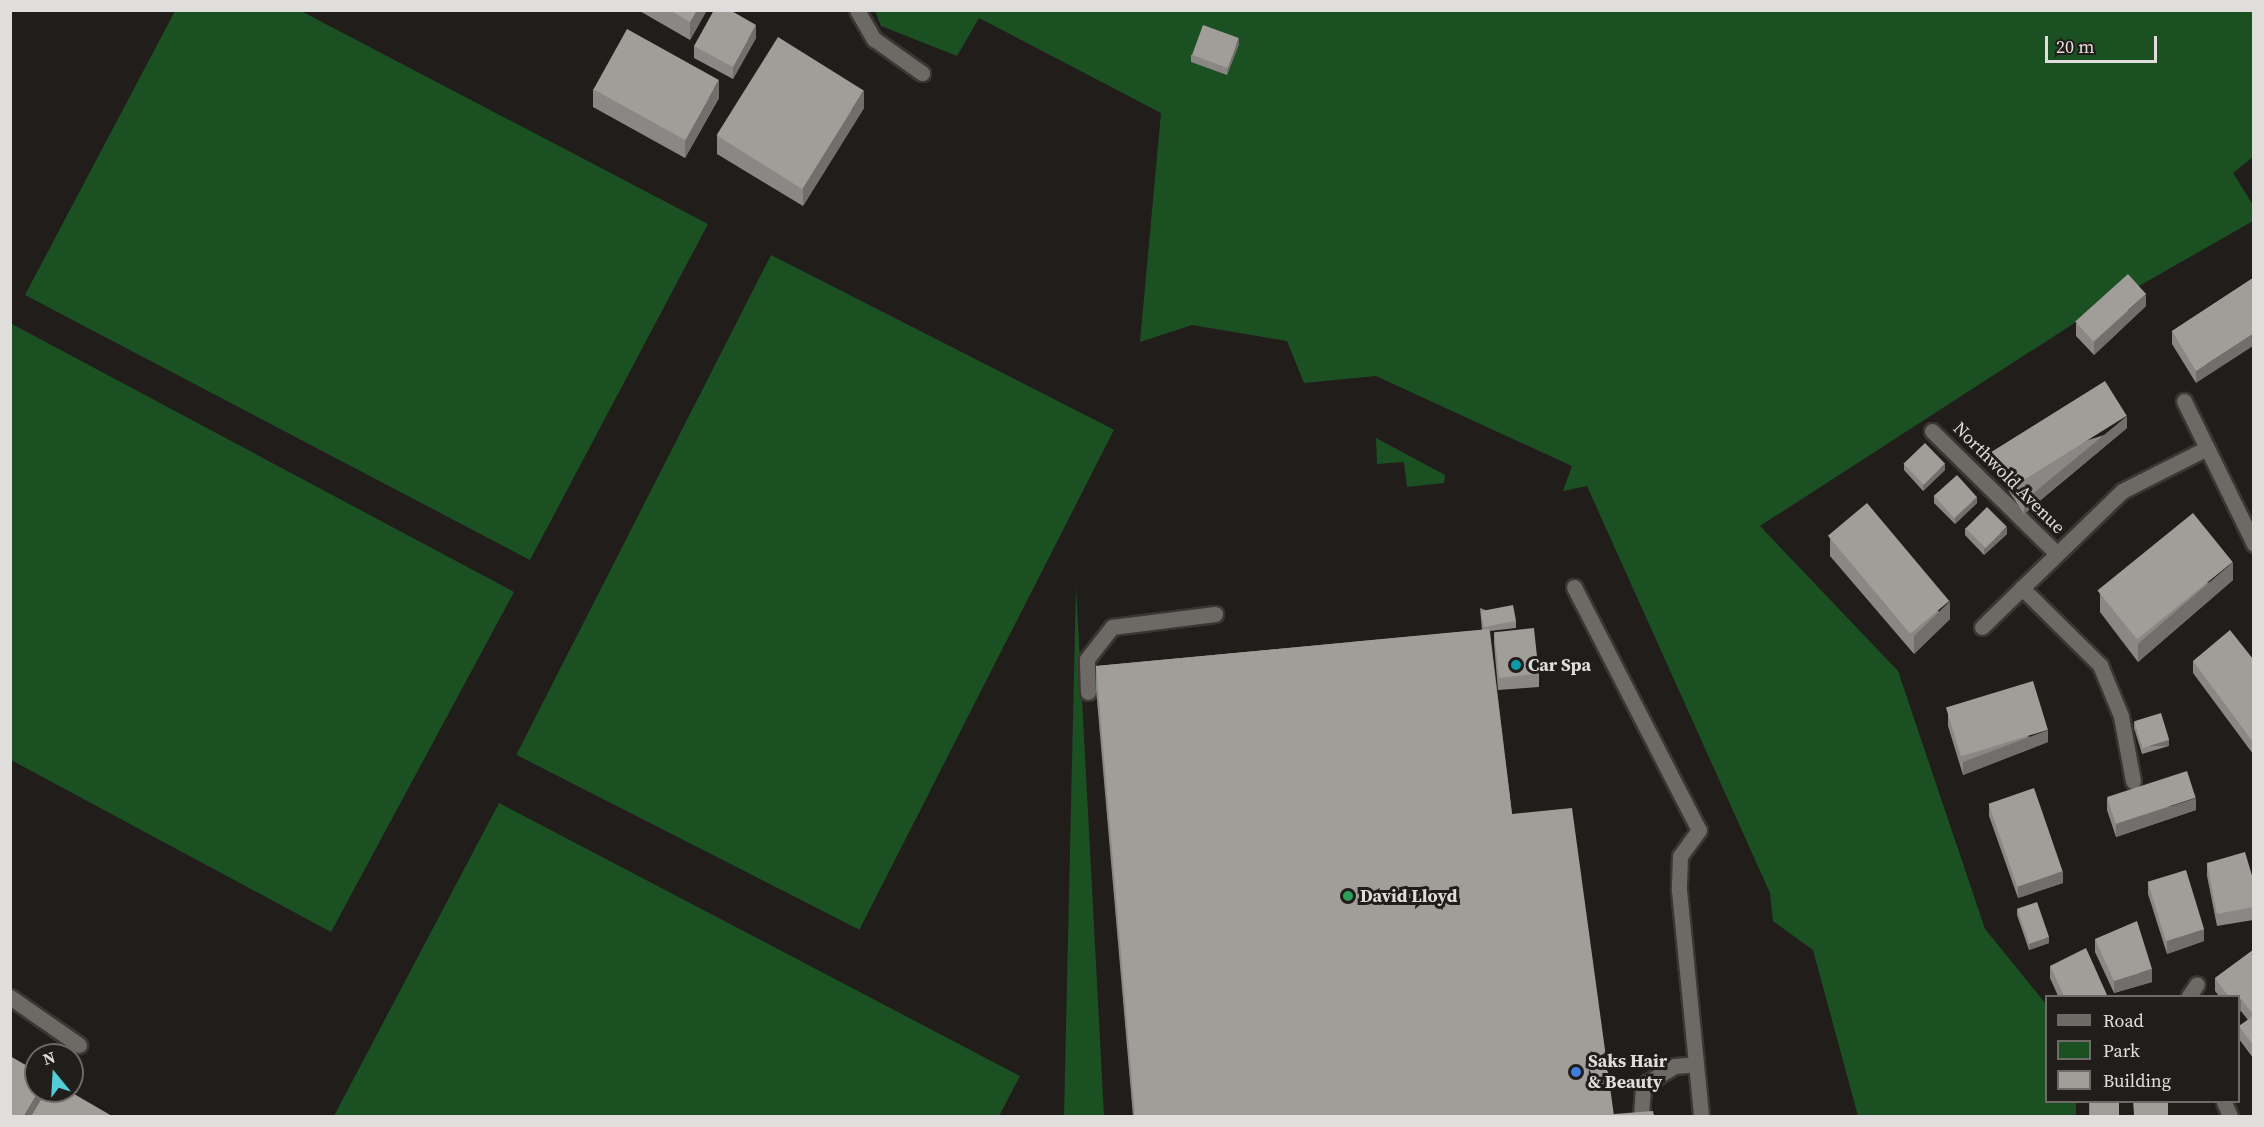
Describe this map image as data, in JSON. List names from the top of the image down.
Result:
{
  "streets": {
    "street": ["Northwold Avenue"]
  },
  "places": ["Car Spa", "David Lloyd", "Saks Hair & Beauty"],
  "legend": ["Road", "Park", "Building"],
  "scale_bar": "20 m",
  "north": "top"
}
